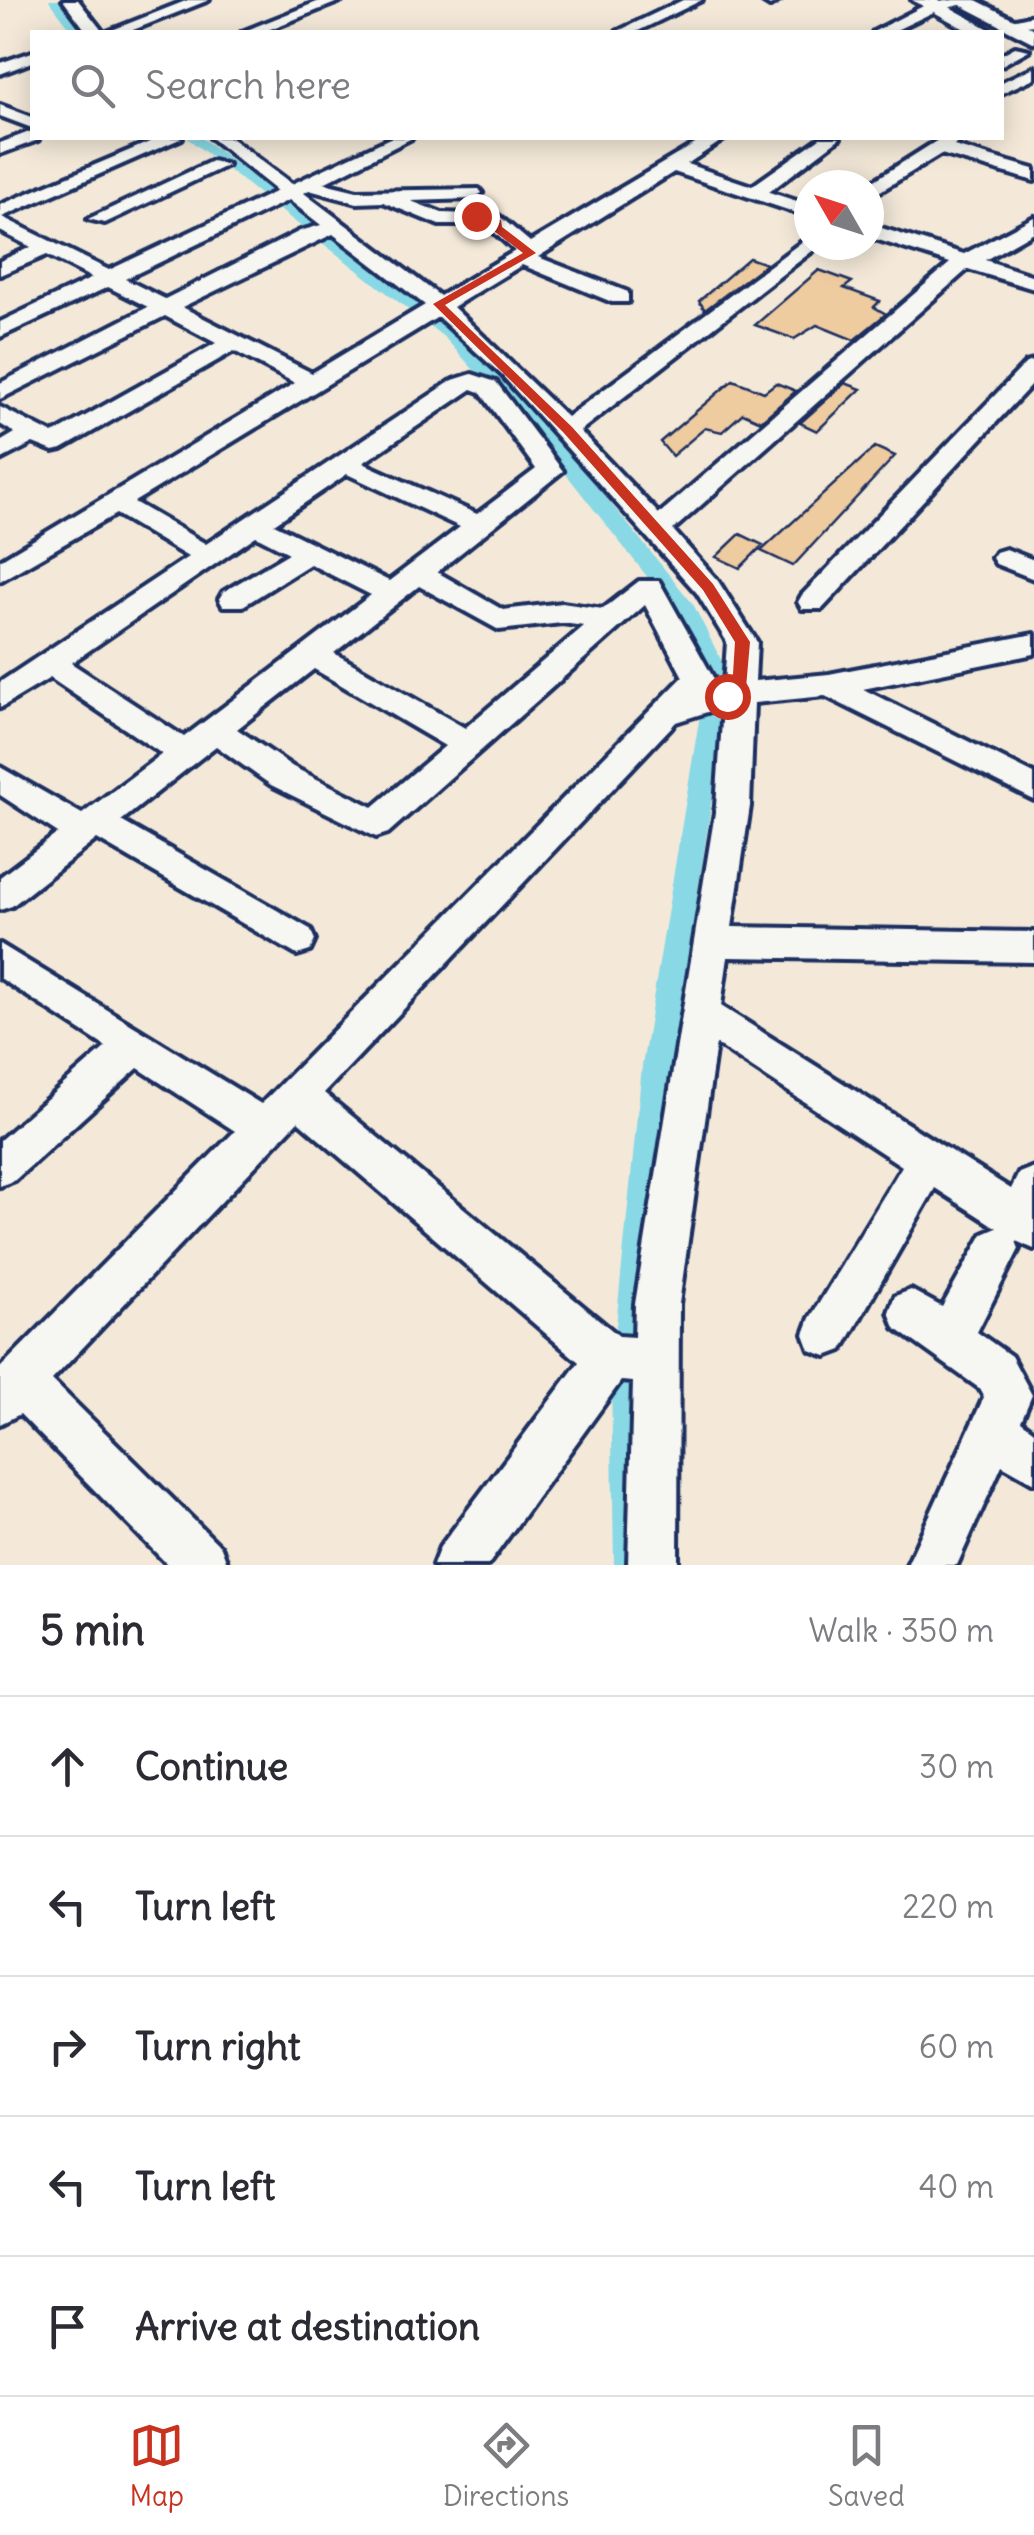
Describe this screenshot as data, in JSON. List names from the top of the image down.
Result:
{
  "north": "top left",
  "page": {
    "search": "Search here",
    "heading": ["5 min", "Walk · 350 m"],
    "list": [
      ["Continue", "30 m"],
      ["Turn left", "220 m"],
      ["Turn right", "60 m"],
      ["Turn left", "40 m"],
      "Arrive at destination"
    ],
    "nav": ["Map", "Directions", "Saved"]
  }
}
